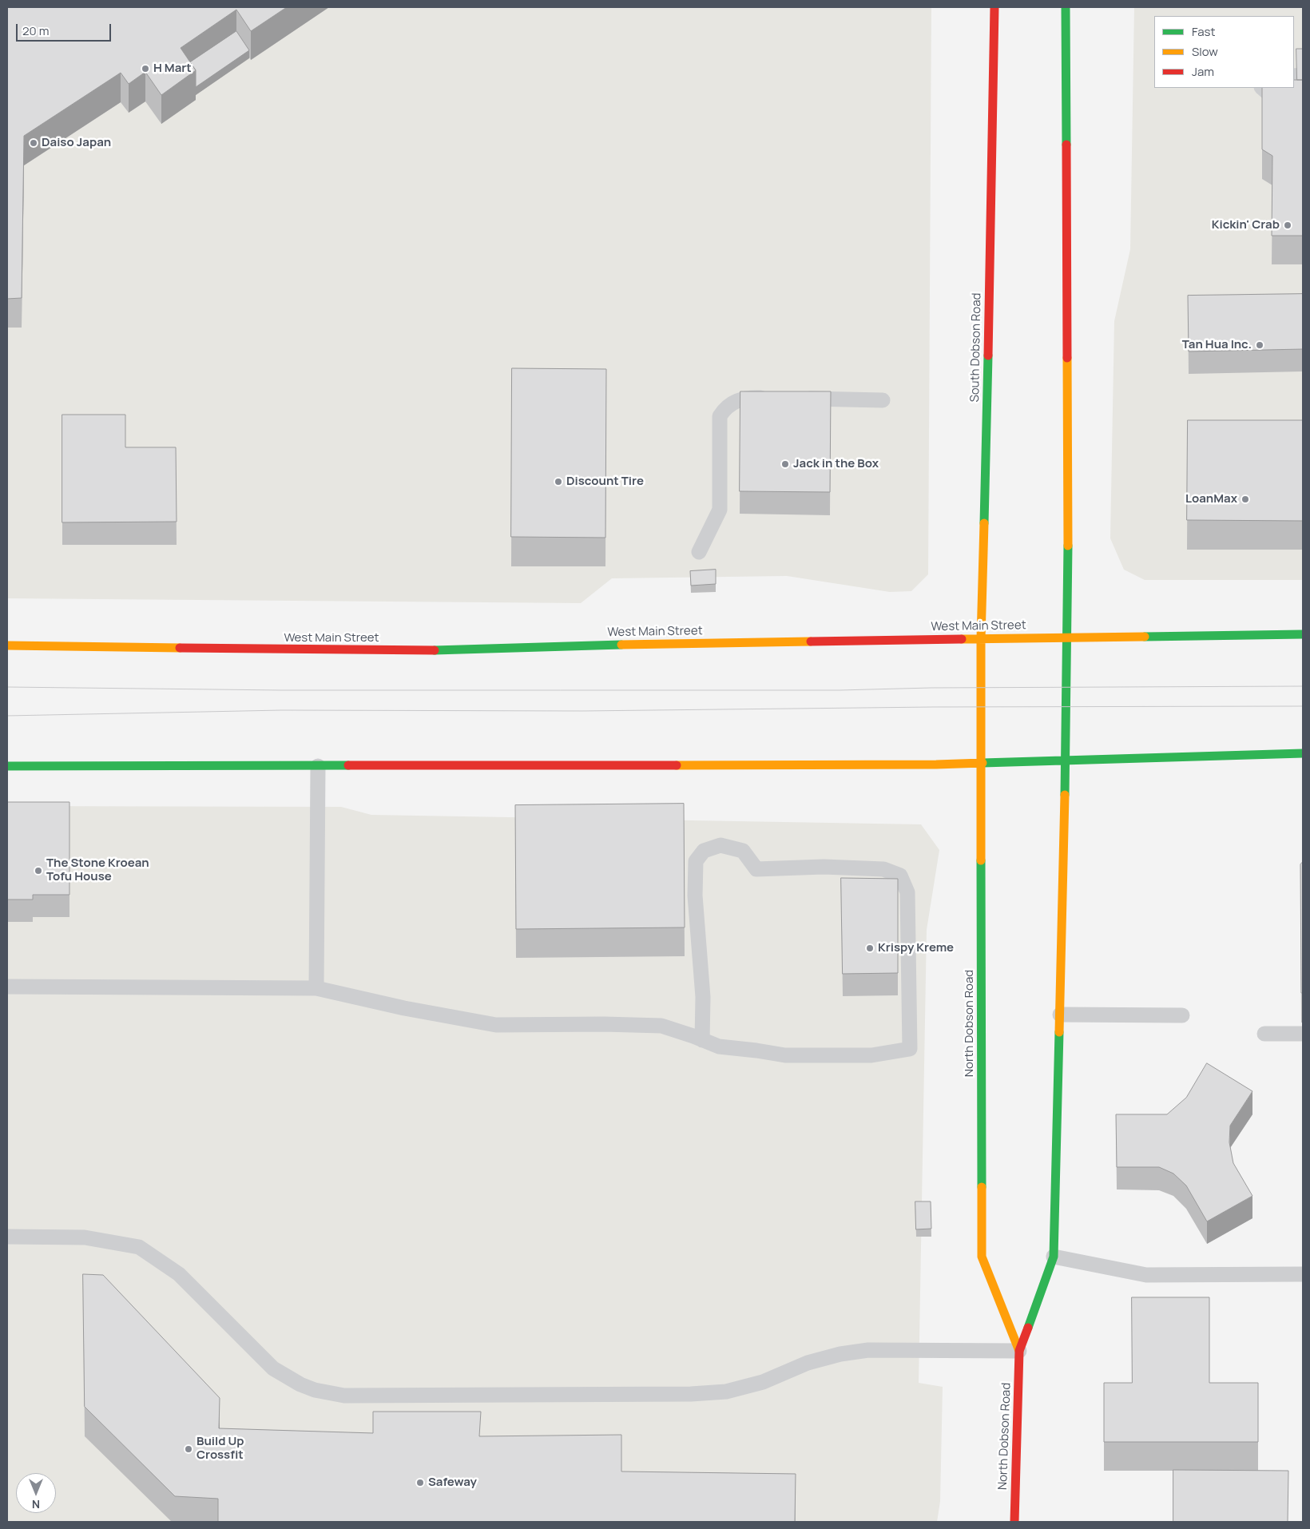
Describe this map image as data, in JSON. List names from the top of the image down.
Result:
{
  "streets": {
    "main road": ["South Dobson Road", "West Main Street", "North Dobson Road"]
  },
  "crossings": [
    ["South Dobson Road", "West Main Street"],
    ["South Dobson Road", "North Dobson Road"],
    ["West Main Street", "North Dobson Road"]
  ],
  "places": [
    "H Mart",
    "Daiso Japan",
    "Kickin' Crab",
    "Tan Hua Inc.",
    "Jack in the Box",
    "Discount Tire",
    "LoanMax",
    "The Stone Kroean Tofu House",
    "Krispy Kreme",
    "Build Up Crossfit",
    "Safeway"
  ],
  "legend": ["Fast", "Slow", "Jam"],
  "scale_bar": "20 m",
  "north": "bottom"
}
